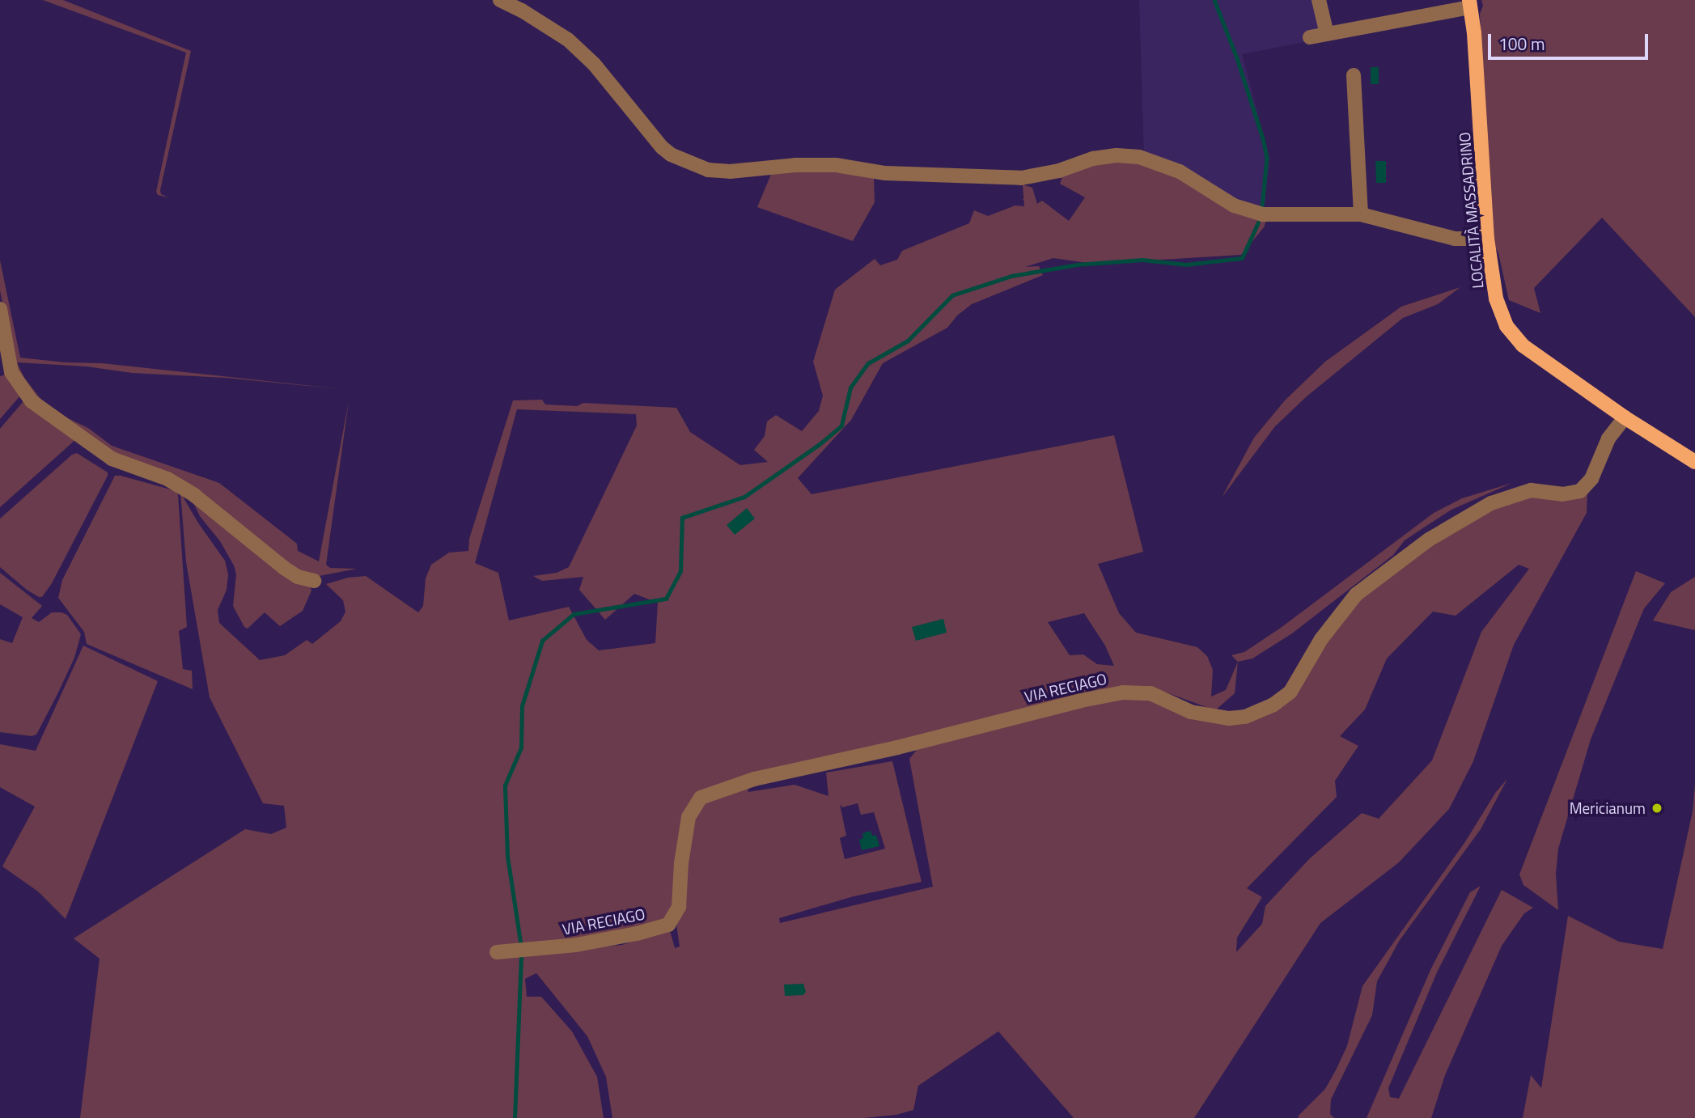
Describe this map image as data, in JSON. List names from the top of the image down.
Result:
{
  "streets": {
    "main road": ["LOCALITÀ MASSADRINO"],
    "street": ["VIA RECIAGO"]
  },
  "crossings": [
    ["LOCALITÀ MASSADRINO", "VIA RECIAGO"]
  ],
  "places": ["Mericianum"],
  "scale_bar": "100 m"
}
